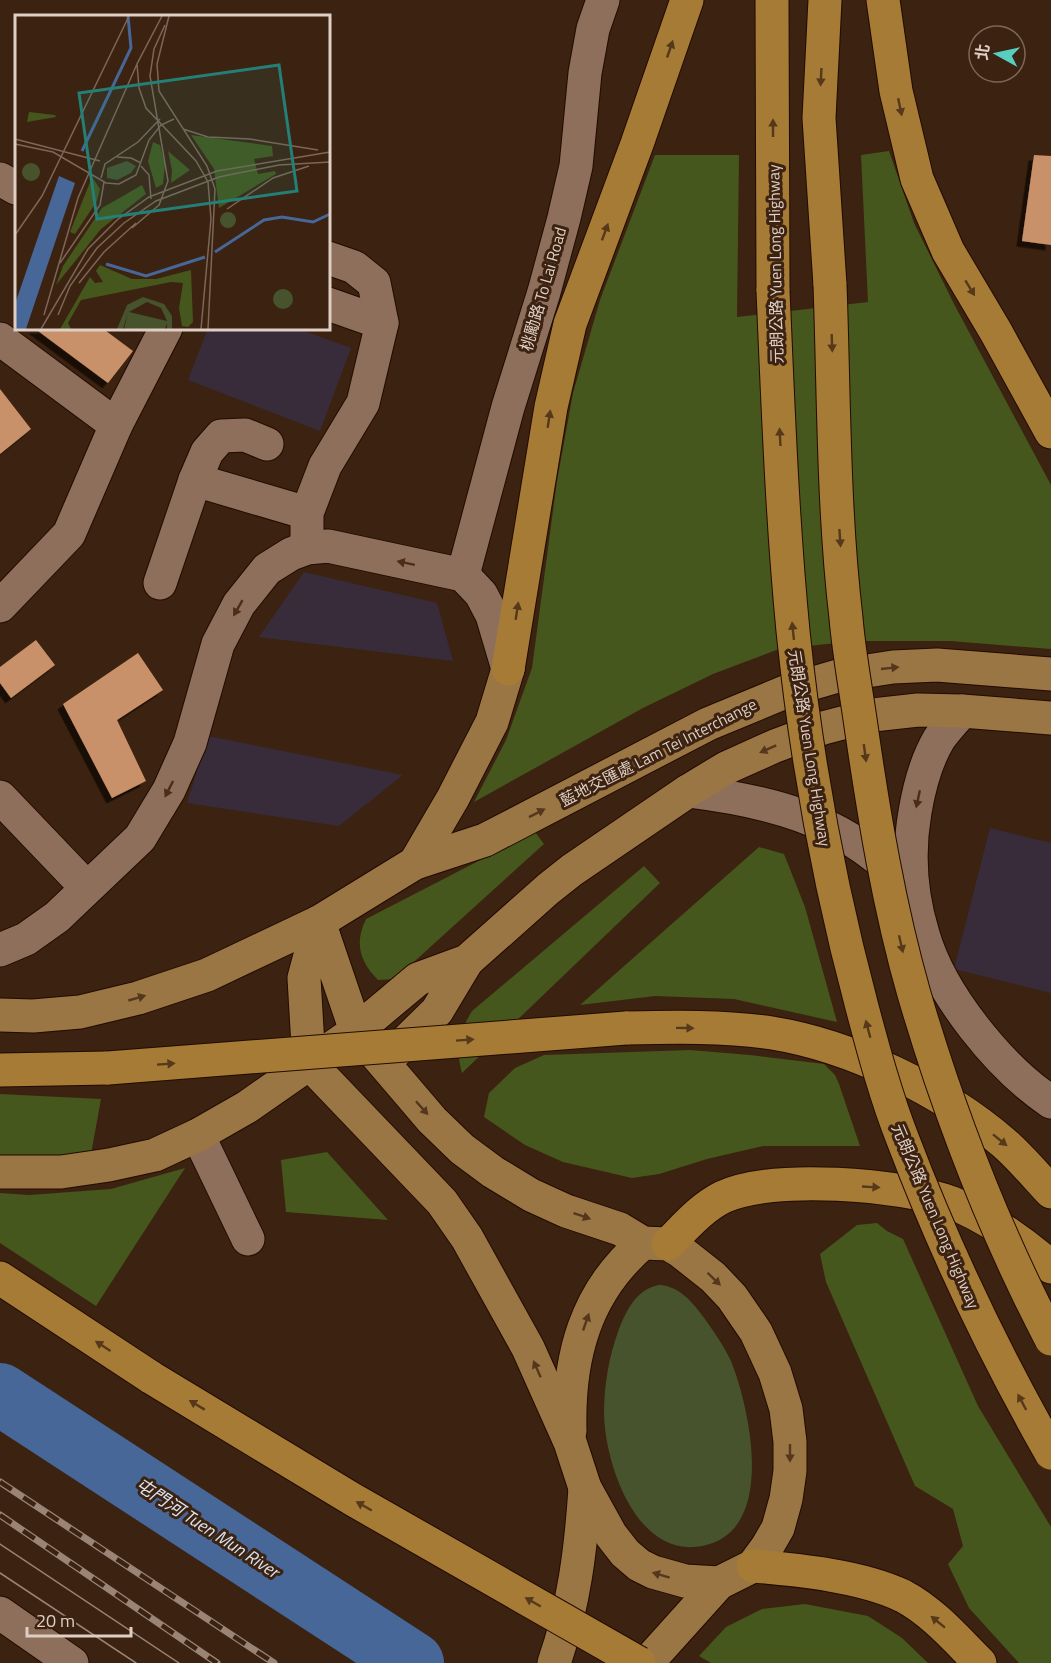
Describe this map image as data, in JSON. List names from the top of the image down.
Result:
{
  "streets": {
    "highway": ["元朗公路 Yuen Long Highway"],
    "main road": ["藍地交匯處 Lam Tei Interchange"],
    "street": ["桃勵路 To Lai Road"]
  },
  "water": ["屯門河 Tuen Mun River"],
  "scale_bar": "20 m",
  "north": "left"
}
